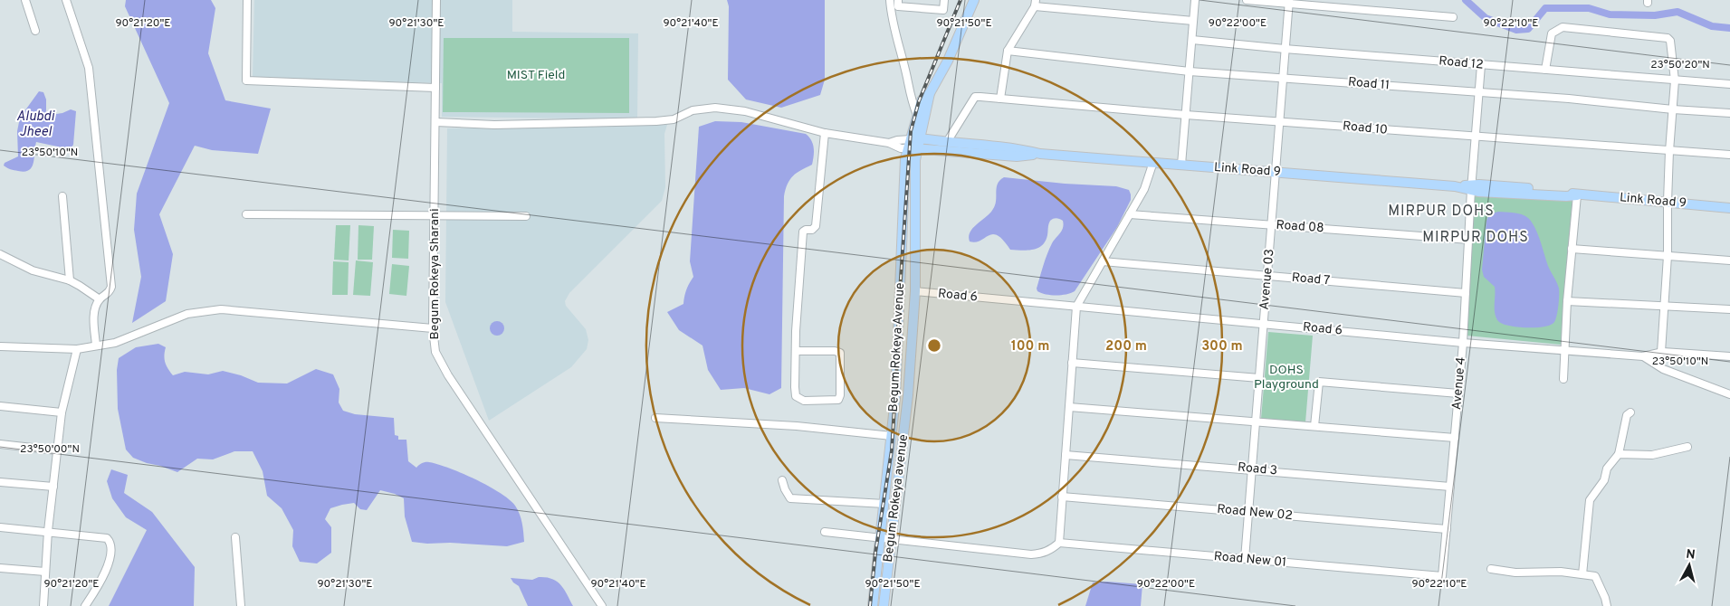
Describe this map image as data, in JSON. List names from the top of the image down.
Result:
{
  "streets": {
    "main road": ["Link Road 9", "Begum Rokeya Avenue", "Begum Rokeya avenue"],
    "street": [
      "Road 12",
      "Road 11",
      "Road 10",
      "Road 08",
      "Begum Rokeya Sharani",
      "Avenue 03",
      "Road 7",
      "Road 6",
      "Avenue 4",
      "Road 3",
      "Road New 02",
      "Road New 01"
    ]
  },
  "crossings": [
    ["Road 12", "Avenue 03"],
    ["Road 12", "Avenue 4"],
    ["Road 11", "Avenue 03"],
    ["Road 11", "Avenue 4"],
    ["Road 10", "Link Road 9"],
    ["Road 10", "Avenue 03"],
    ["Road 10", "Avenue 4"],
    ["Link Road 9", "Avenue 03"],
    ["Link Road 9", "Begum Rokeya Avenue"],
    ["Link Road 9", "Avenue 4"],
    ["Link Road 9", "Begum Rokeya avenue"],
    ["Road 08", "Avenue 03"],
    ["Road 08", "Avenue 4"],
    ["Avenue 03", "Road 7"],
    ["Avenue 03", "Road 6"],
    ["Avenue 03", "Road 3"],
    ["Avenue 03", "Road New 02"],
    ["Avenue 03", "Road New 01"],
    ["Road 7", "Avenue 4"],
    ["Road 6", "Avenue 4"],
    ["Road 6", "Begum Rokeya avenue"],
    ["Begum Rokeya Avenue", "Begum Rokeya avenue"],
    ["Avenue 4", "Road 3"],
    ["Avenue 4", "Road New 02"],
    ["Avenue 4", "Road New 01"]
  ],
  "districts": ["MIRPUR DOHS", "MIRPUR DOHS"],
  "water": ["Alubdi Jheel"],
  "parks": ["MIST Field", "DOHS Playground"],
  "north": "top",
  "coordinates": [
    "90°21'20\"E",
    "90°21'30\"E",
    "90°21'40\"E",
    "90°21'50\"E",
    "90°22'00\"E",
    "90°22'10\"E",
    "23°50'20\"N",
    "23°50'10\"N",
    "23°50'00\"N"
  ],
  "rings": ["100 m", "200 m", "300 m"]
}
